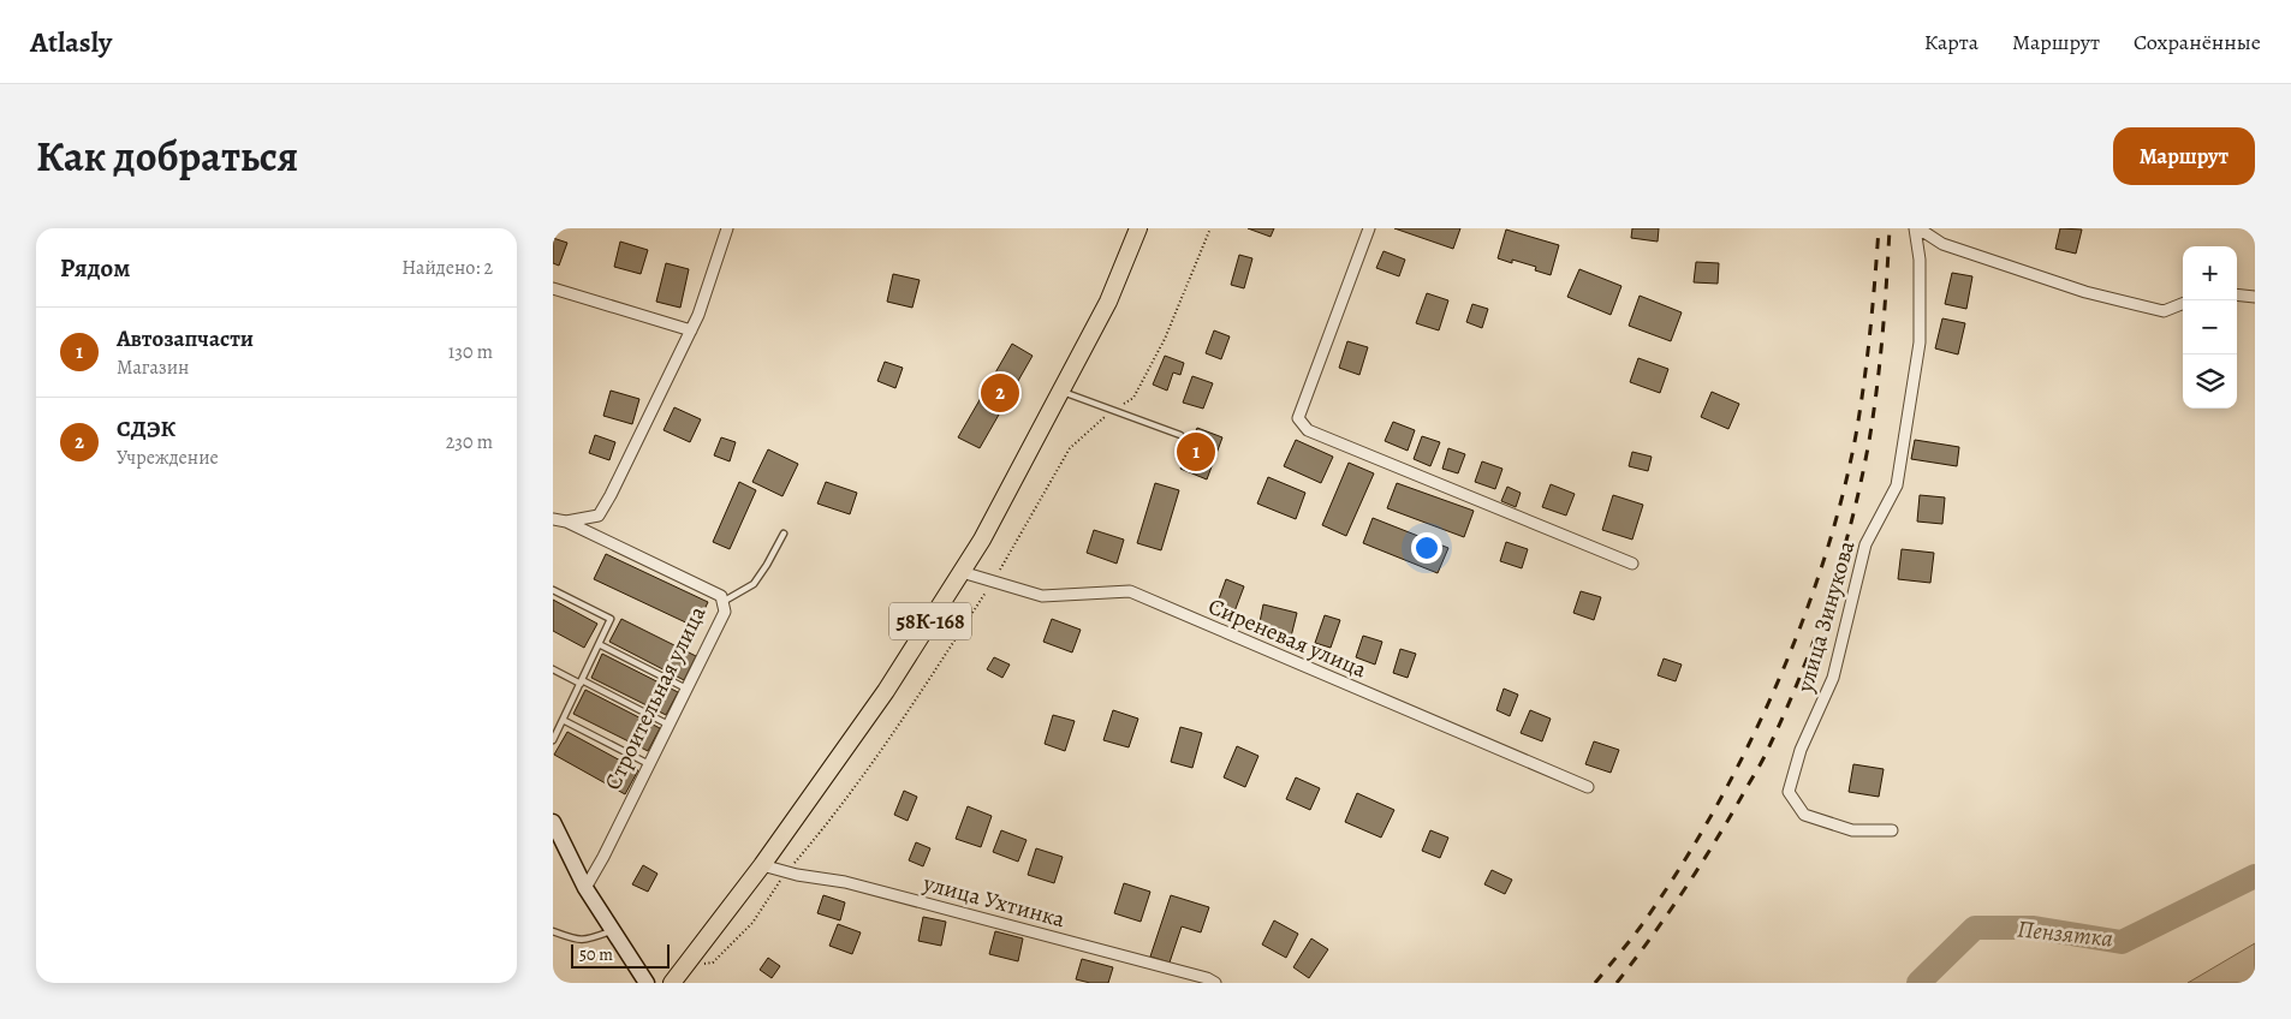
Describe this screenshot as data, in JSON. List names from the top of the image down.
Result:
{
  "streets": {
    "main road": ["58К-168"],
    "street": [
      "улица Зинукова",
      "Сиреневая улица",
      "Строительная улица",
      "улица Ухтинка"
    ]
  },
  "crossings": [
    ["58К-168", "Сиреневая улица"],
    ["58К-168", "улица Ухтинка"]
  ],
  "water": ["Пензятка"],
  "scale_bar": "50 m",
  "page": {
    "header": "Atlasly",
    "nav": ["Карта", "Маршрут", "Сохранённые"],
    "title": "Как добраться",
    "buttons": "Маршрут",
    "heading": ["Рядом", "Найдено: 2"],
    "map_buttons": ["+", "−"],
    "list": [
      {
        "mark": "1",
        "name": "Автозапчасти",
        "note": "Магазин",
        "value": "130 m"
      },
      {
        "mark": "2",
        "name": "СДЭК",
        "note": "Учреждение",
        "value": "230 m"
      }
    ],
    "pins": ["2", "1"],
    "scale": "50 m"
  }
}
